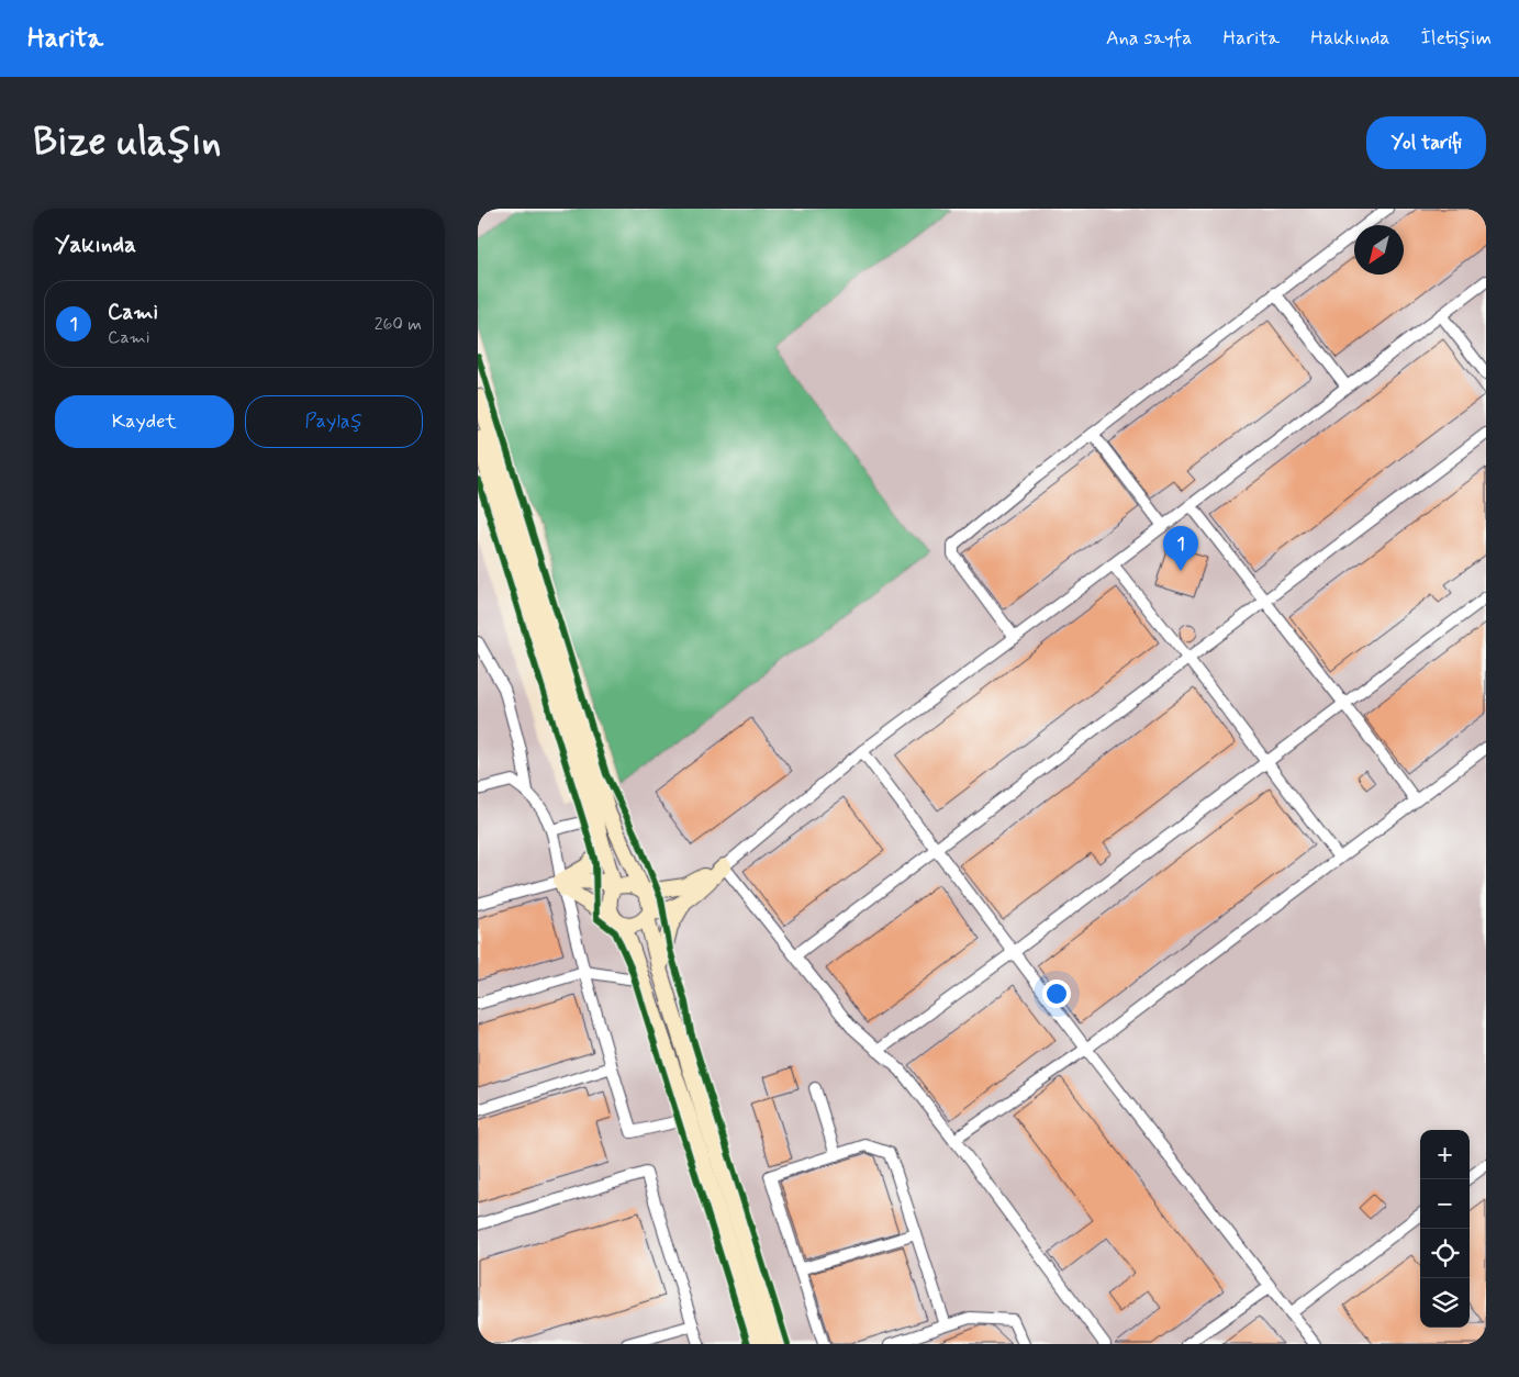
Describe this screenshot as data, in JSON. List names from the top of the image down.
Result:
{
  "north": "bottom left",
  "page": {
    "header": "Harita",
    "nav": [
      "Ana sayfa",
      "Harita",
      "Hakkında",
      "İletişim"
    ],
    "buttons": [
      "Yol tarifi",
      ["Kaydet", "Paylaş"]
    ],
    "title": "Bize ulaşın",
    "heading": "Yakında",
    "list": [
      {
        "mark": "1",
        "name": "Cami",
        "note": "Cami",
        "value": "260 m"
      }
    ],
    "pins": "1",
    "map_buttons": ["+", "−"]
  }
}
